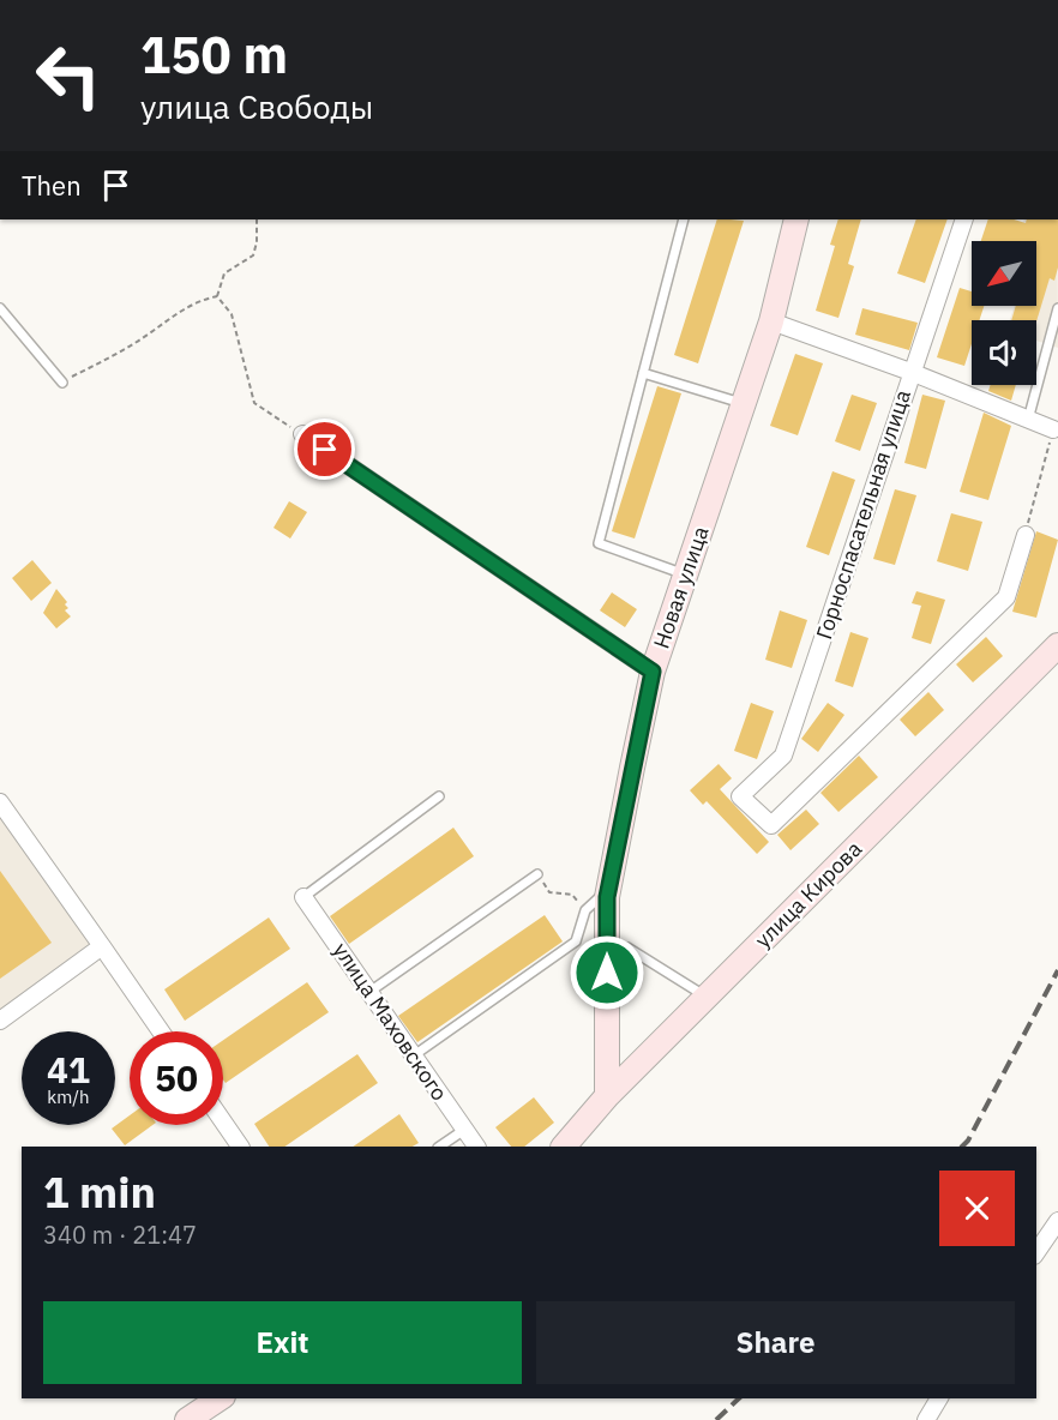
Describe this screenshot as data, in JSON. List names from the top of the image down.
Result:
{
  "streets": {
    "main road": ["Новая улица", "улица Кирова"],
    "street": ["Горноспасательная улица", "улица Маховского"]
  },
  "crossings": [
    ["Новая улица", "улица Кирова"]
  ],
  "north": "bottom left",
  "page": {
    "turn": ["150 m", "улица Свободы"],
    "then": "Then",
    "speed": "41 km/h",
    "limit": "50",
    "heading": ["1 min", "340 m · 21:47"],
    "buttons": ["Exit", "Share"]
  }
}
